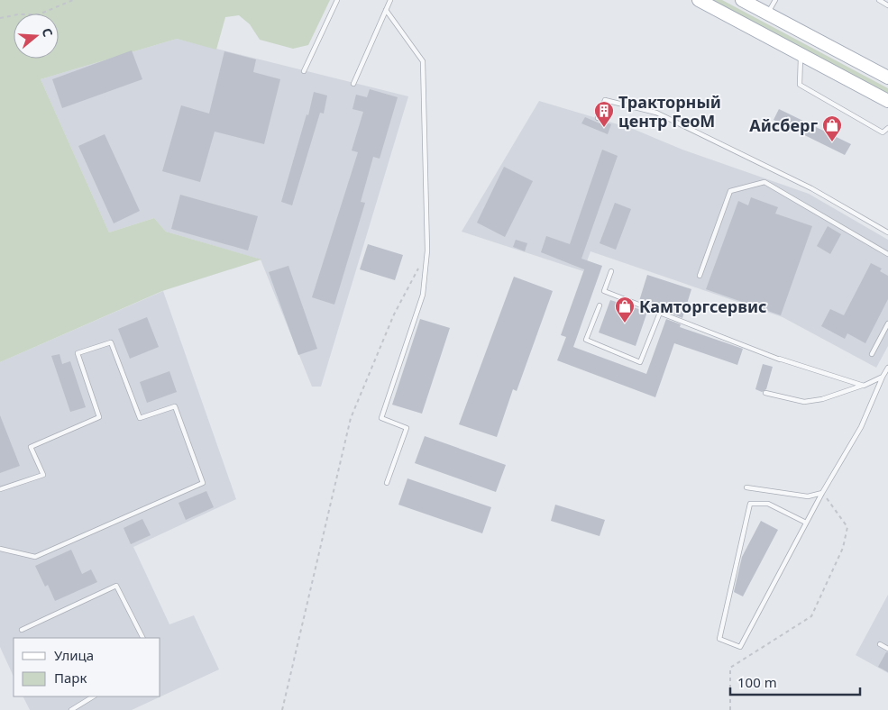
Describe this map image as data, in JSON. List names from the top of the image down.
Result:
{
  "places": {
    "building": ["Тракторный центр ГеоМ"],
    "shop": ["Айсберг", "Камторгсервис"]
  },
  "legend": ["Улица", "Парк"],
  "scale_bar": "100 m",
  "north": "right"
}
